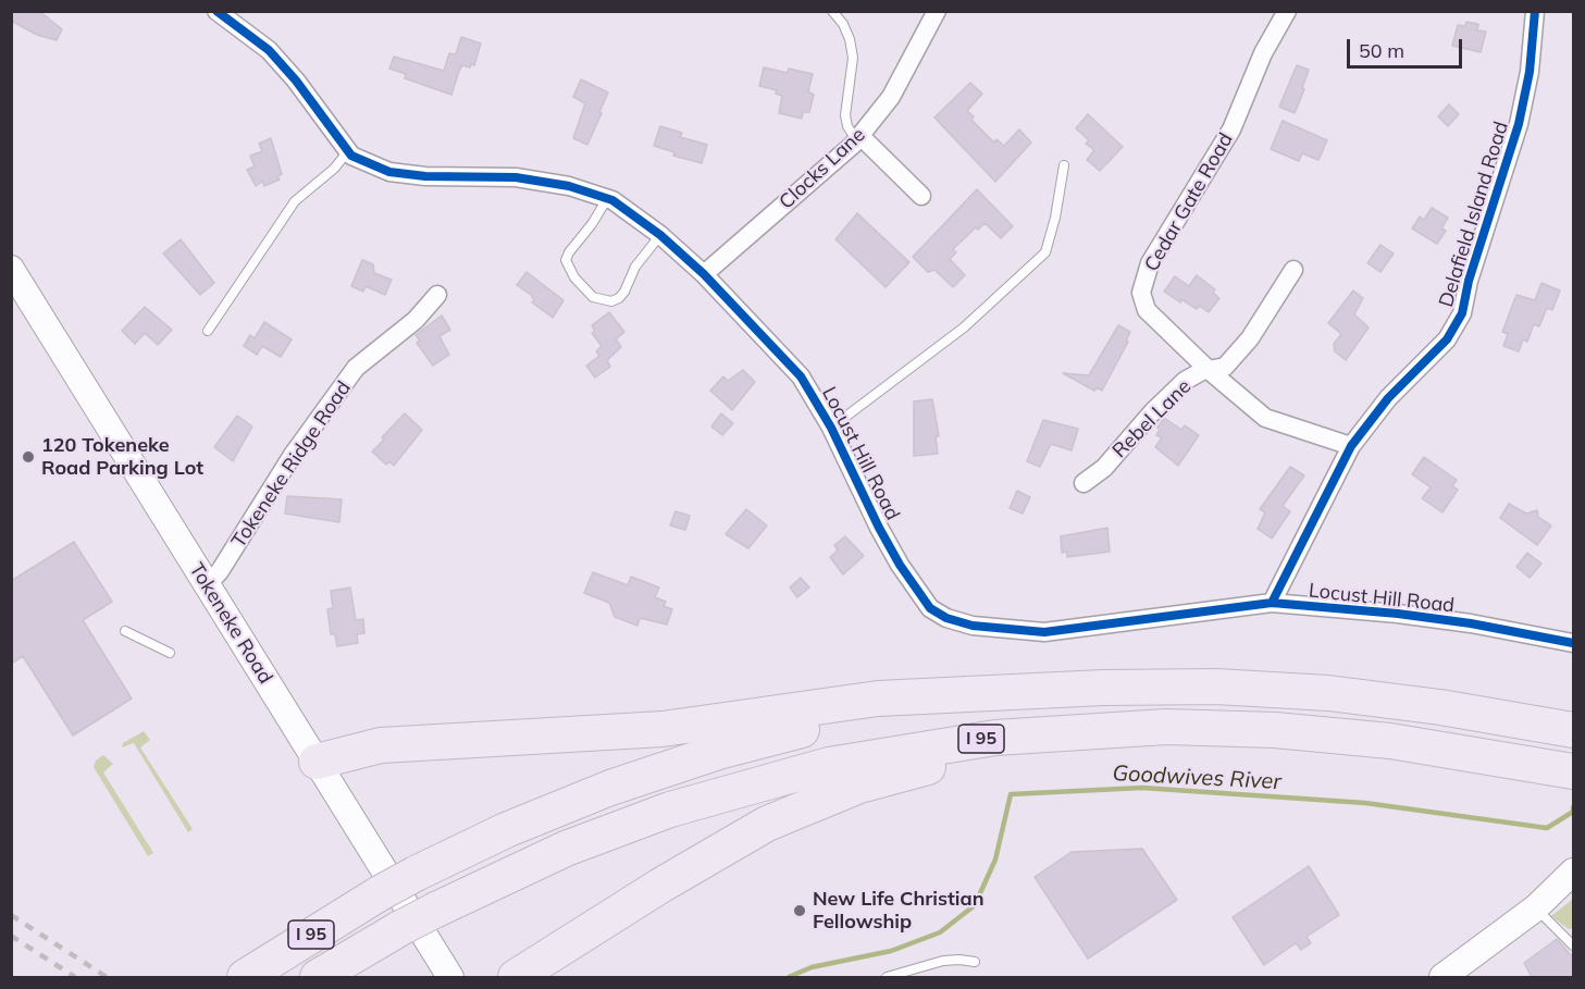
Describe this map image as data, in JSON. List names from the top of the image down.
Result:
{
  "streets": {
    "highway": ["I 95"],
    "main road": ["Tokeneke Road"],
    "street": [
      "Clocks Lane",
      "Cedar Gate Road",
      "Delafield Island Road",
      "Rebel Lane",
      "Locust Hill Road",
      "Tokeneke Ridge Road"
    ]
  },
  "crossings": [
    ["Clocks Lane", "Locust Hill Road"],
    ["Cedar Gate Road", "Delafield Island Road"],
    ["Cedar Gate Road", "Rebel Lane"],
    ["Delafield Island Road", "Locust Hill Road"],
    ["Tokeneke Ridge Road", "Tokeneke Road"]
  ],
  "water": ["Goodwives River"],
  "places": ["120 Tokeneke Road Parking Lot", "New Life Christian Fellowship"],
  "scale_bar": "50 m"
}
